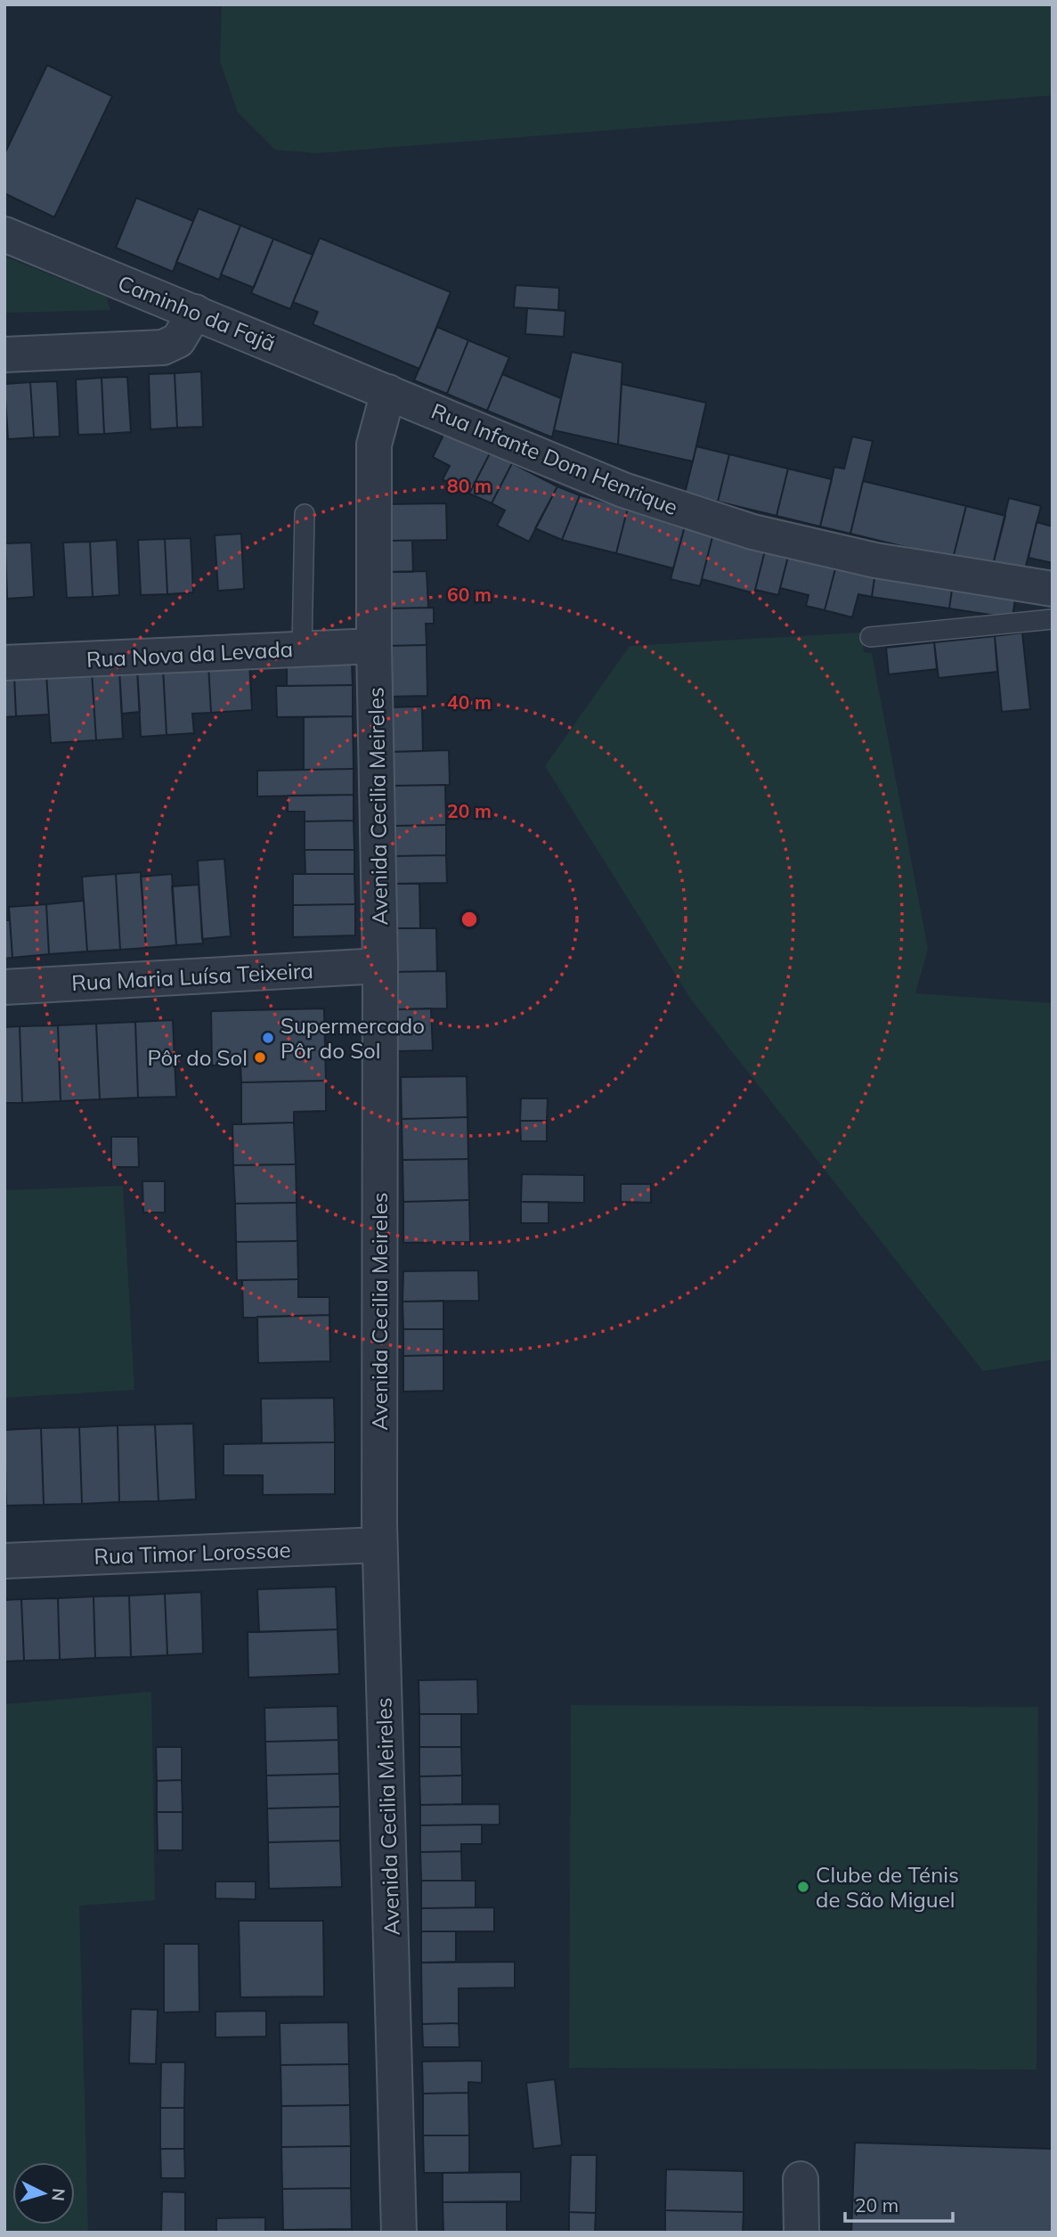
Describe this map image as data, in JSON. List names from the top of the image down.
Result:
{
  "streets": {
    "street": [
      "Caminho da Fajã",
      "Rua Infante Dom Henrique",
      "Rua Nova da Levada",
      "Avenida Cecilia Meireles",
      "Rua Maria Luísa Teixeira",
      "Rua Timor Lorossae"
    ]
  },
  "crossings": [
    ["Caminho da Fajã", "Rua Infante Dom Henrique"],
    ["Caminho da Fajã", "Avenida Cecilia Meireles"],
    ["Rua Infante Dom Henrique", "Avenida Cecilia Meireles"],
    ["Rua Nova da Levada", "Avenida Cecilia Meireles"],
    ["Avenida Cecilia Meireles", "Rua Maria Luísa Teixeira"],
    ["Avenida Cecilia Meireles", "Rua Timor Lorossae"]
  ],
  "places": ["Supermercado Pôr do Sol", "Pôr do Sol", "Clube de Ténis de São Miguel"],
  "scale_bar": "20 m",
  "north": "right",
  "rings": [
    "80 m",
    "60 m",
    "40 m",
    "20 m"
  ]
}
